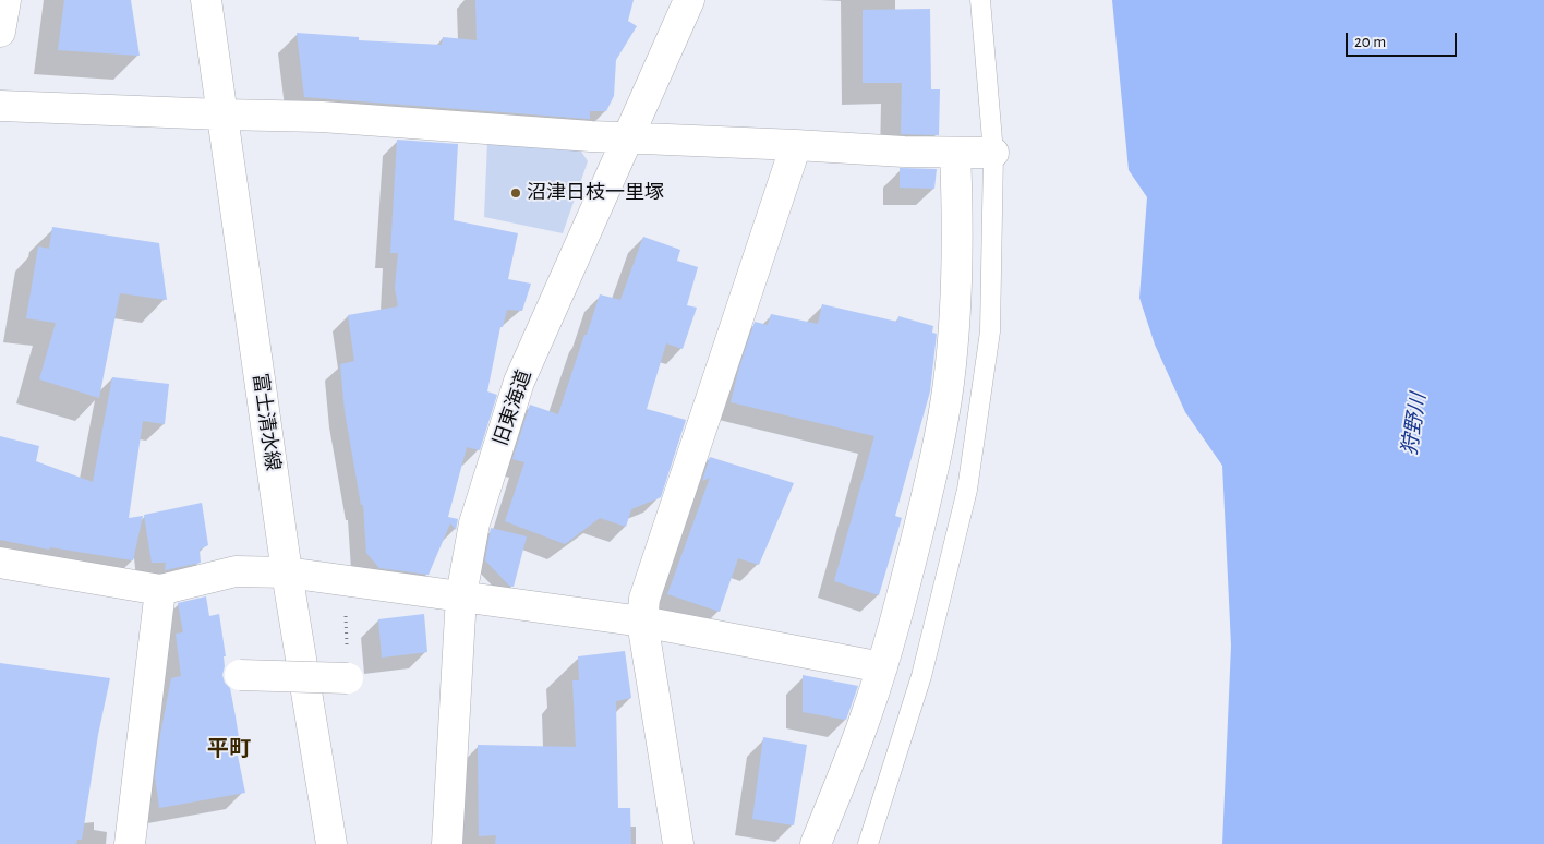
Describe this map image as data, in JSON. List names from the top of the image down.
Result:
{
  "streets": {
    "street": ["旧東海道", "富士清水線"]
  },
  "districts": ["平町"],
  "water": ["狩野川"],
  "places": ["沼津日枝一里塚"],
  "scale_bar": "20 m"
}
